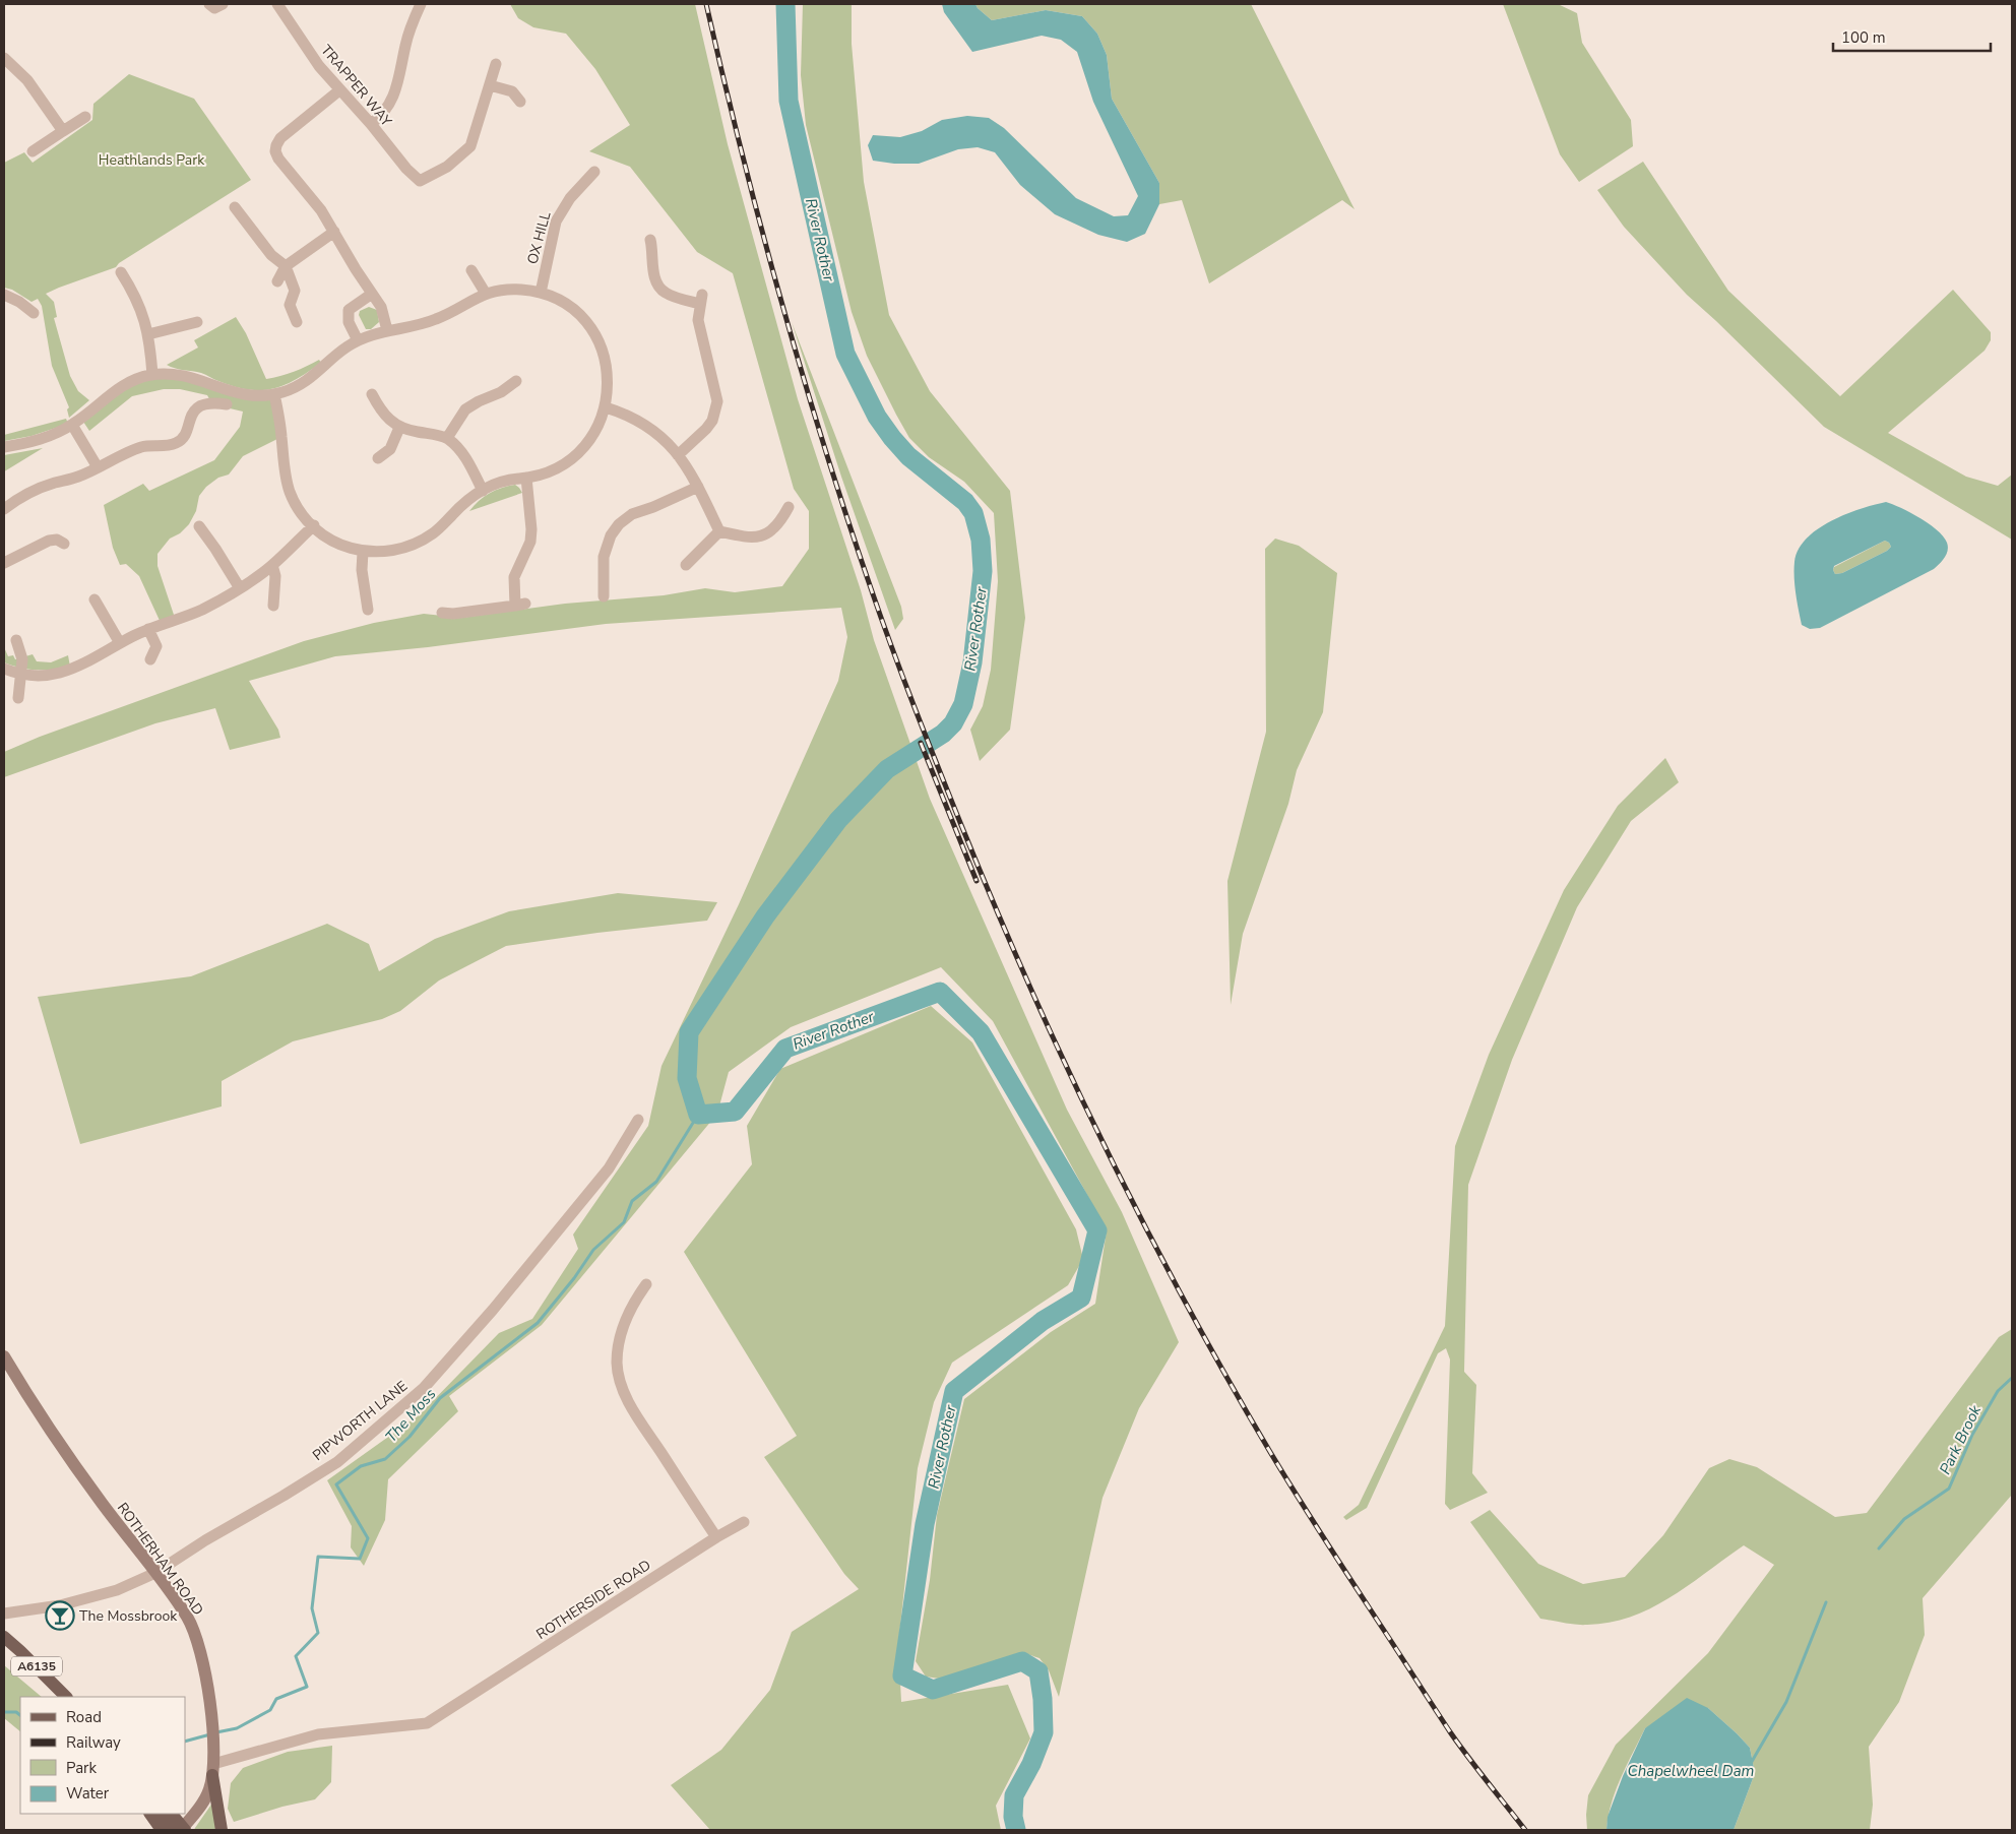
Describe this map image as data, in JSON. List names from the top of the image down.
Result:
{
  "streets": {
    "main road": ["ROTHERHAM ROAD", "A6135"],
    "street": [
      "TRAPPER WAY",
      "OX HILL",
      "PIPWORTH LANE",
      "ROTHERSIDE ROAD"
    ]
  },
  "crossings": [
    ["PIPWORTH LANE", "ROTHERHAM ROAD"],
    ["ROTHERHAM ROAD", "ROTHERSIDE ROAD"]
  ],
  "water": [
    "River Rother",
    "The Moss",
    "Park Brook",
    "Chapelwheel Dam"
  ],
  "parks": ["Heathlands Park"],
  "places": {
    "bar": ["The Mossbrook"]
  },
  "legend": [
    "Road",
    "Railway",
    "Park",
    "Water"
  ],
  "scale_bar": "100 m"
}
